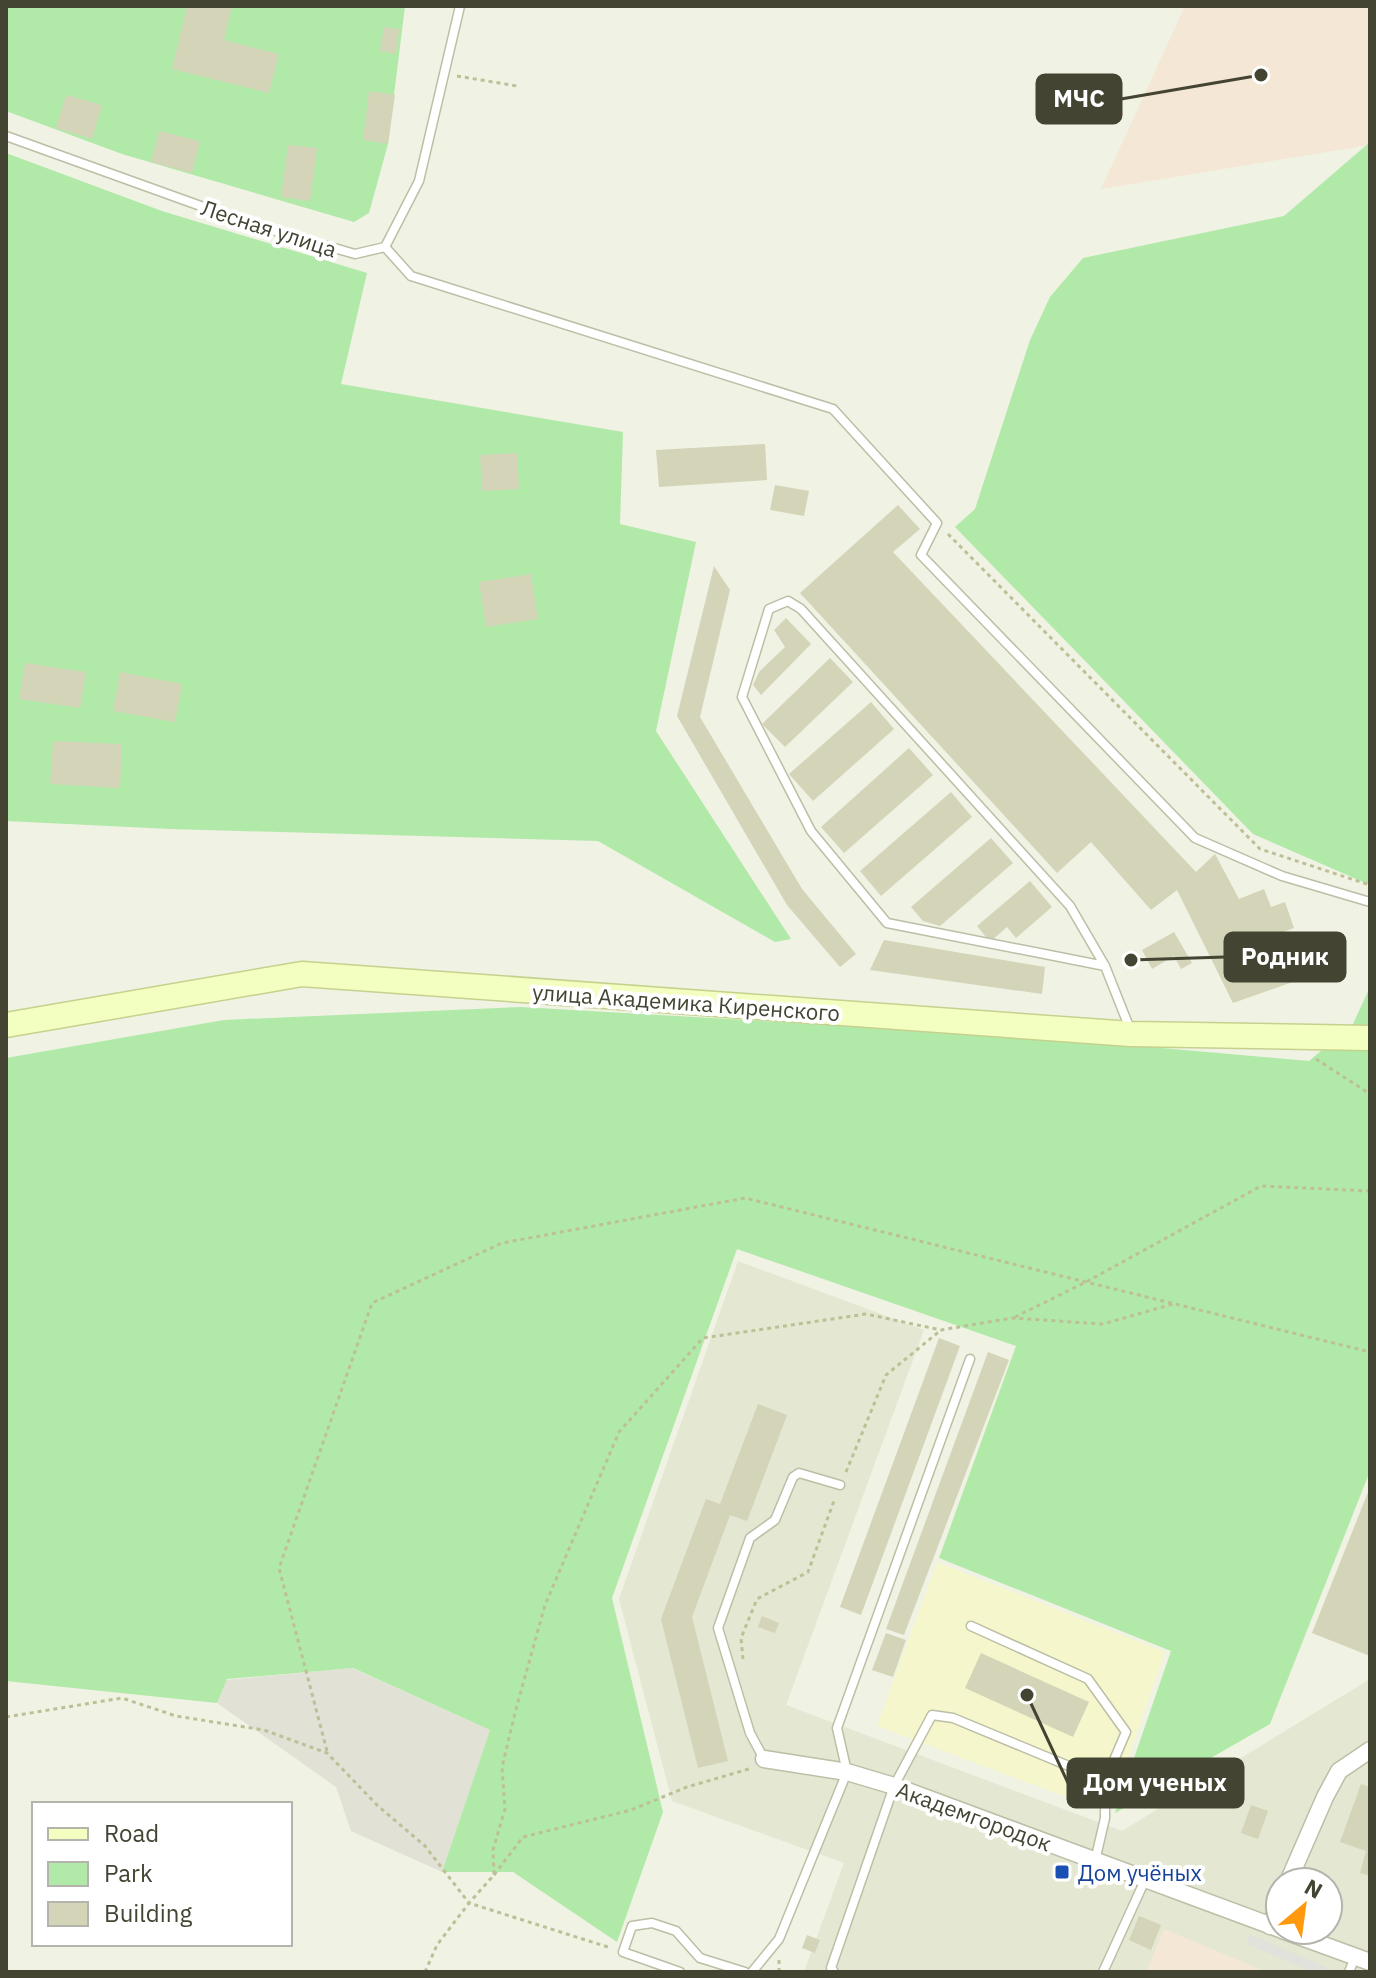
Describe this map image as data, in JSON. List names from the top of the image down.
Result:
{
  "streets": {
    "main road": ["улица Академика Киренского"],
    "street": ["Академгородок"],
    "lane": ["Лесная улица"]
  },
  "places": {
    "other": ["МЧС", "Родник", "Дом ученых"],
    "transit": ["Дом учёных"]
  },
  "legend": ["Road", "Park", "Building"],
  "north": "top right"
}
